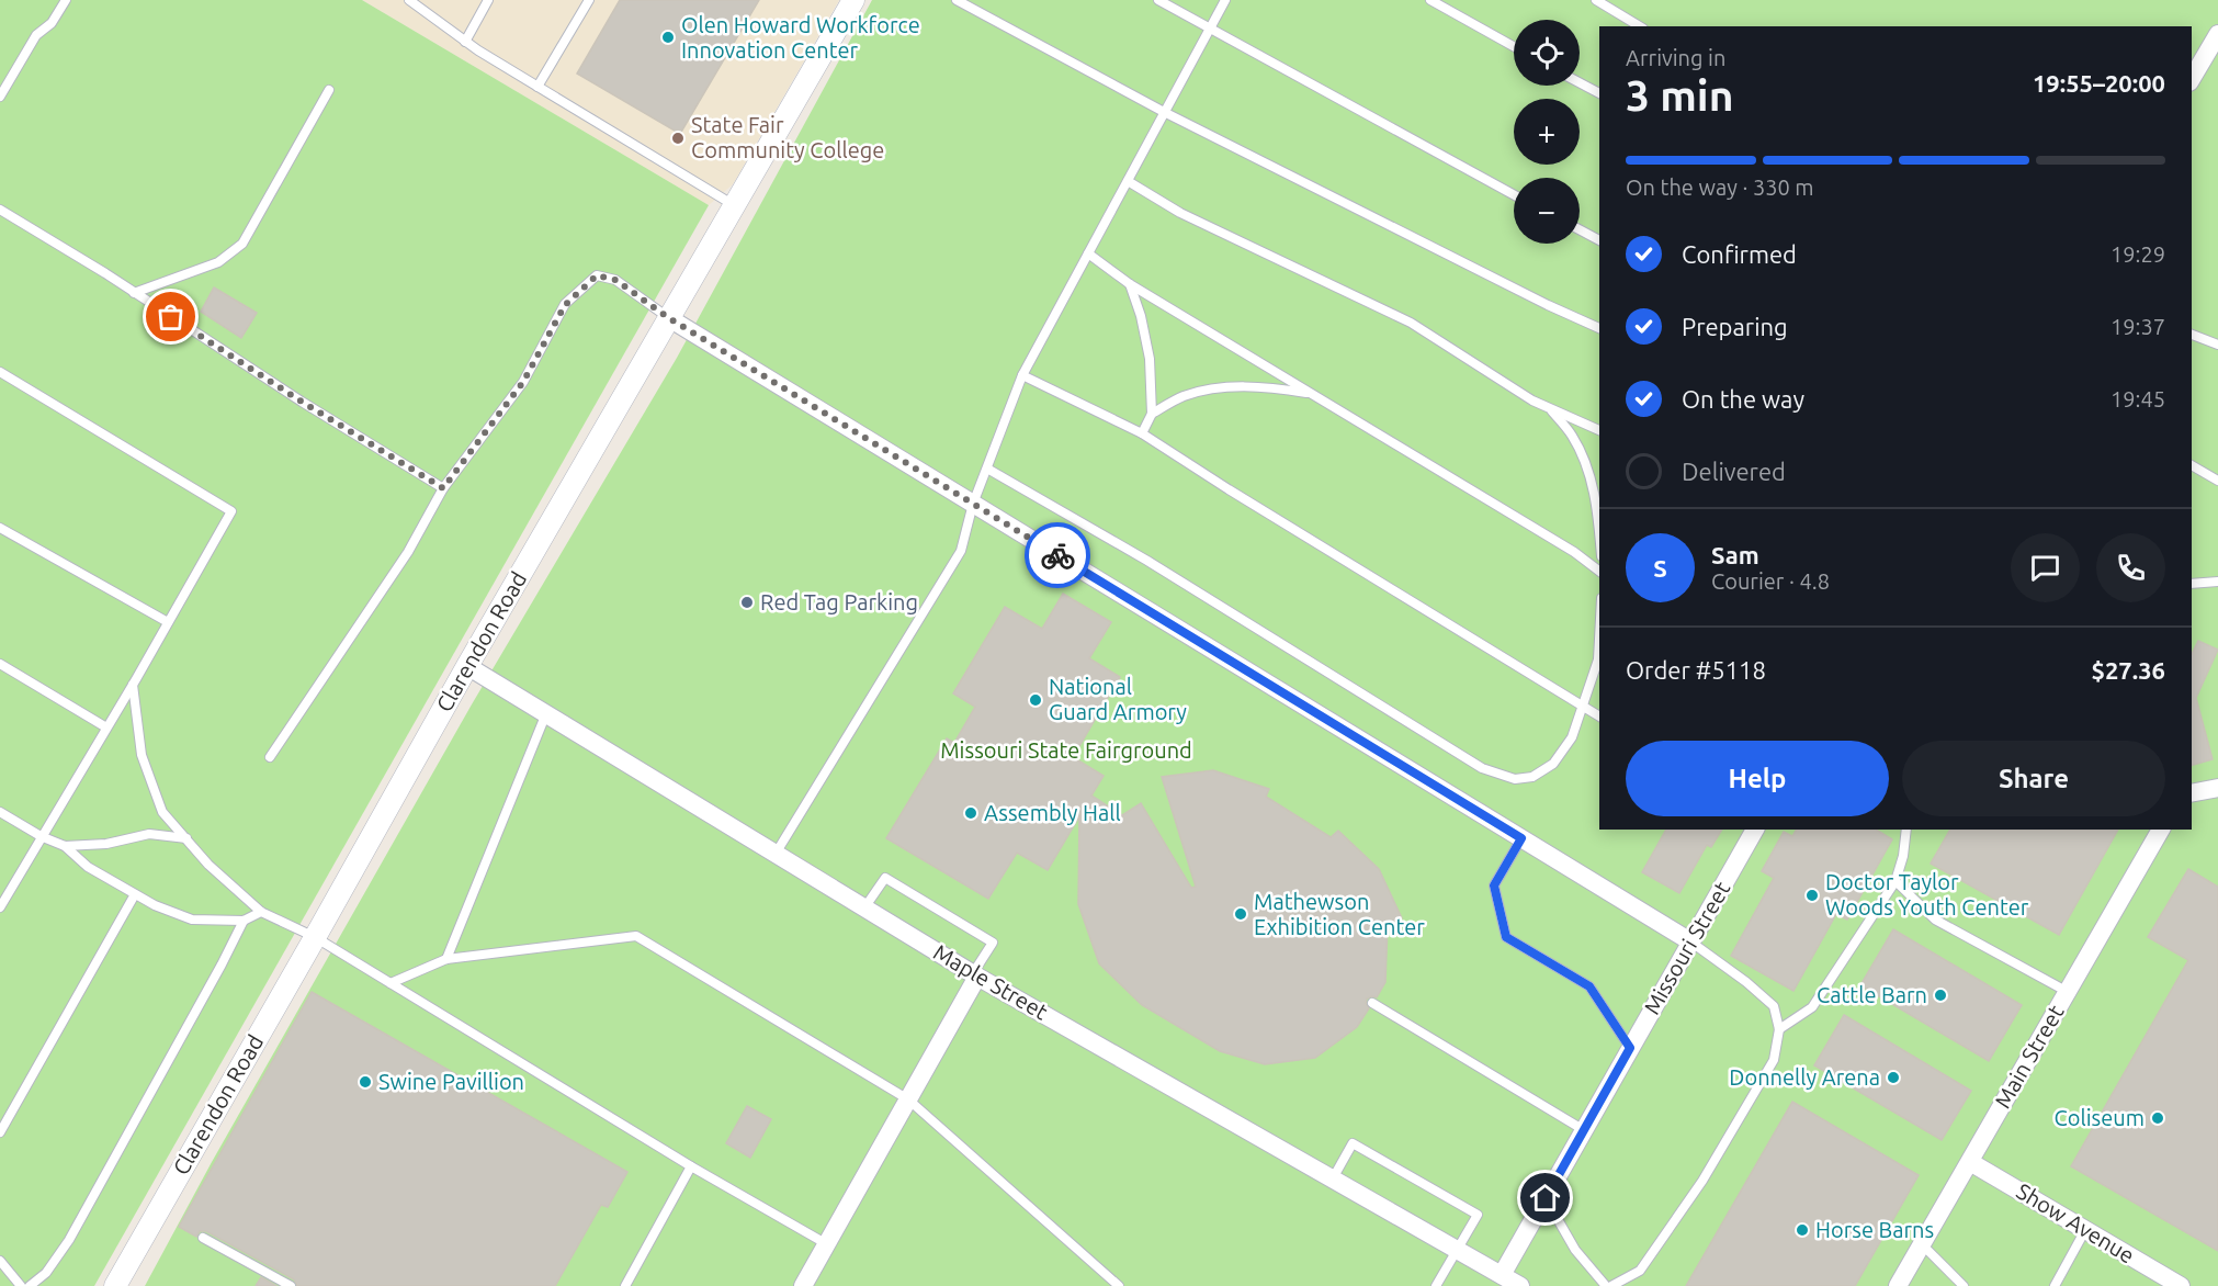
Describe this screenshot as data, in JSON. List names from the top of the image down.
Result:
{
  "streets": {
    "street": [
      "Clarendon Road",
      "Missouri Street",
      "Maple Street",
      "Main Street",
      "Show Avenue"
    ]
  },
  "crossings": [
    ["Clarendon Road", "Maple Street"],
    ["Missouri Street", "Maple Street"],
    ["Main Street", "Show Avenue"]
  ],
  "parks": ["Missouri State Fairground"],
  "places": [
    "Olen Howard Workforce Innovation Center",
    "State Fair Community College",
    "Red Tag Parking",
    "National Guard Armory",
    "Assembly Hall",
    "Doctor Taylor Woods Youth Center",
    "Mathewson Exhibition Center",
    "Cattle Barn",
    "Donnelly Arena",
    "Swine Pavillion",
    "Coliseum",
    "Horse Barns"
  ],
  "page": {
    "map_buttons": ["+", "−"],
    "heading": ["3 min", "Arriving in", "19:55–20:00"],
    "panel": [
      "Sam",
      "Courier · 4.8",
      "Order #5118",
      "$27.36"
    ],
    "bar": "On the way · 330 m",
    "list": [
      ["Confirmed", "19:29"],
      ["Preparing", "19:37"],
      ["On the way", "19:45"],
      "Delivered"
    ],
    "round": "S",
    "buttons": ["Help", "Share"]
  }
}
